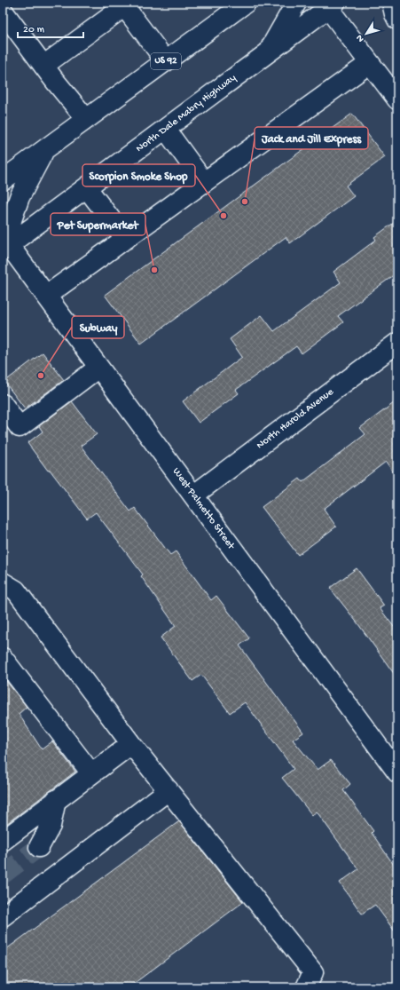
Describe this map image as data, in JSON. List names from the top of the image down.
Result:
{
  "streets": {
    "street": [
      "US 92",
      "North Dale Mabry Highway",
      "North Harold Avenue",
      "West Palmetto Street"
    ]
  },
  "crossings": [
    ["North Dale Mabry Highway", "West Palmetto Street"],
    ["North Harold Avenue", "West Palmetto Street"]
  ],
  "places": [
    "Jack and Jill Express",
    "Scorpion Smoke Shop",
    "Pet Supermarket",
    "Subway"
  ],
  "scale_bar": "20 m",
  "north": "bottom left"
}
